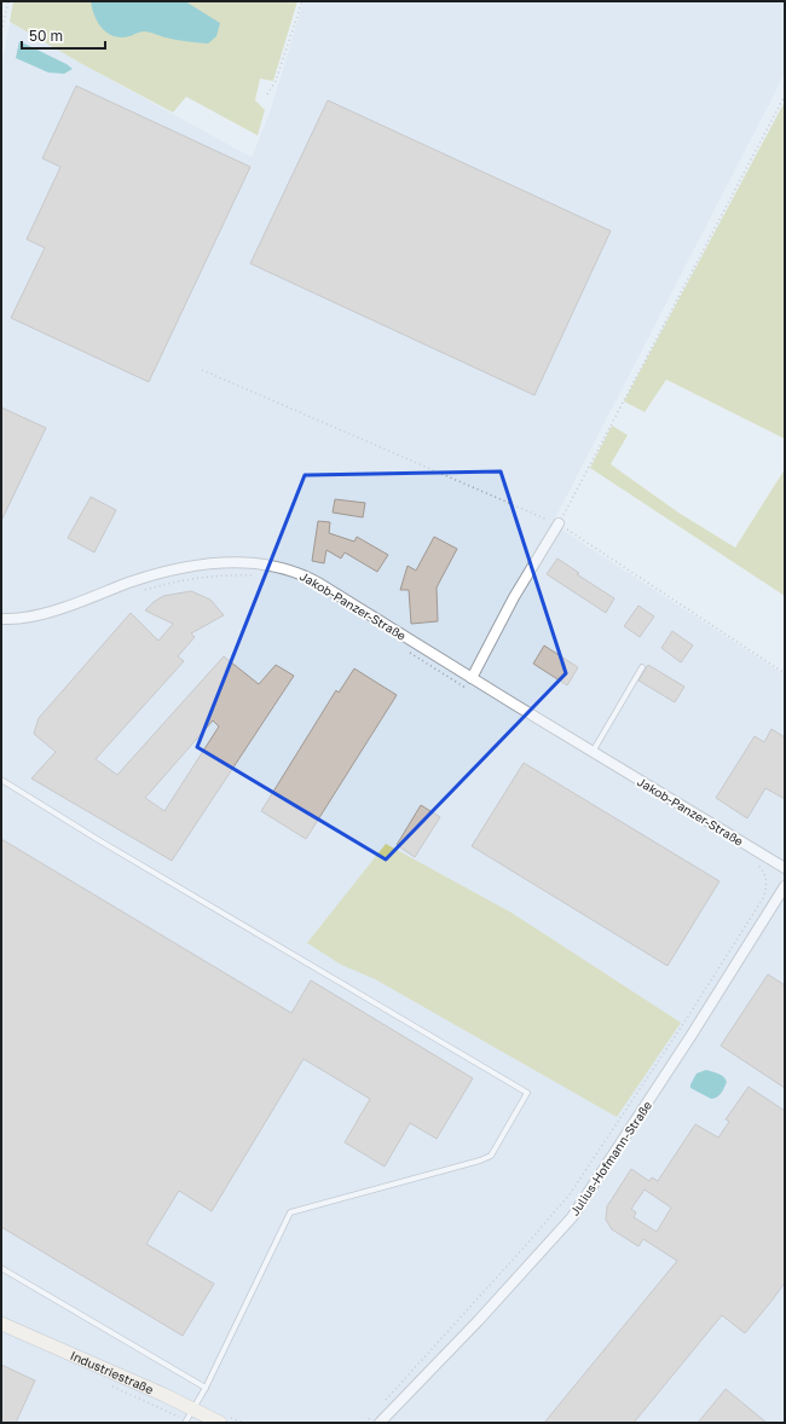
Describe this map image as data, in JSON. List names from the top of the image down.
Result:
{
  "streets": {
    "main road": ["Industriestraße"],
    "street": ["Jakob-Panzer-Straße", "Julius-Hofmann-Straße"]
  },
  "scale_bar": "50 m"
}
